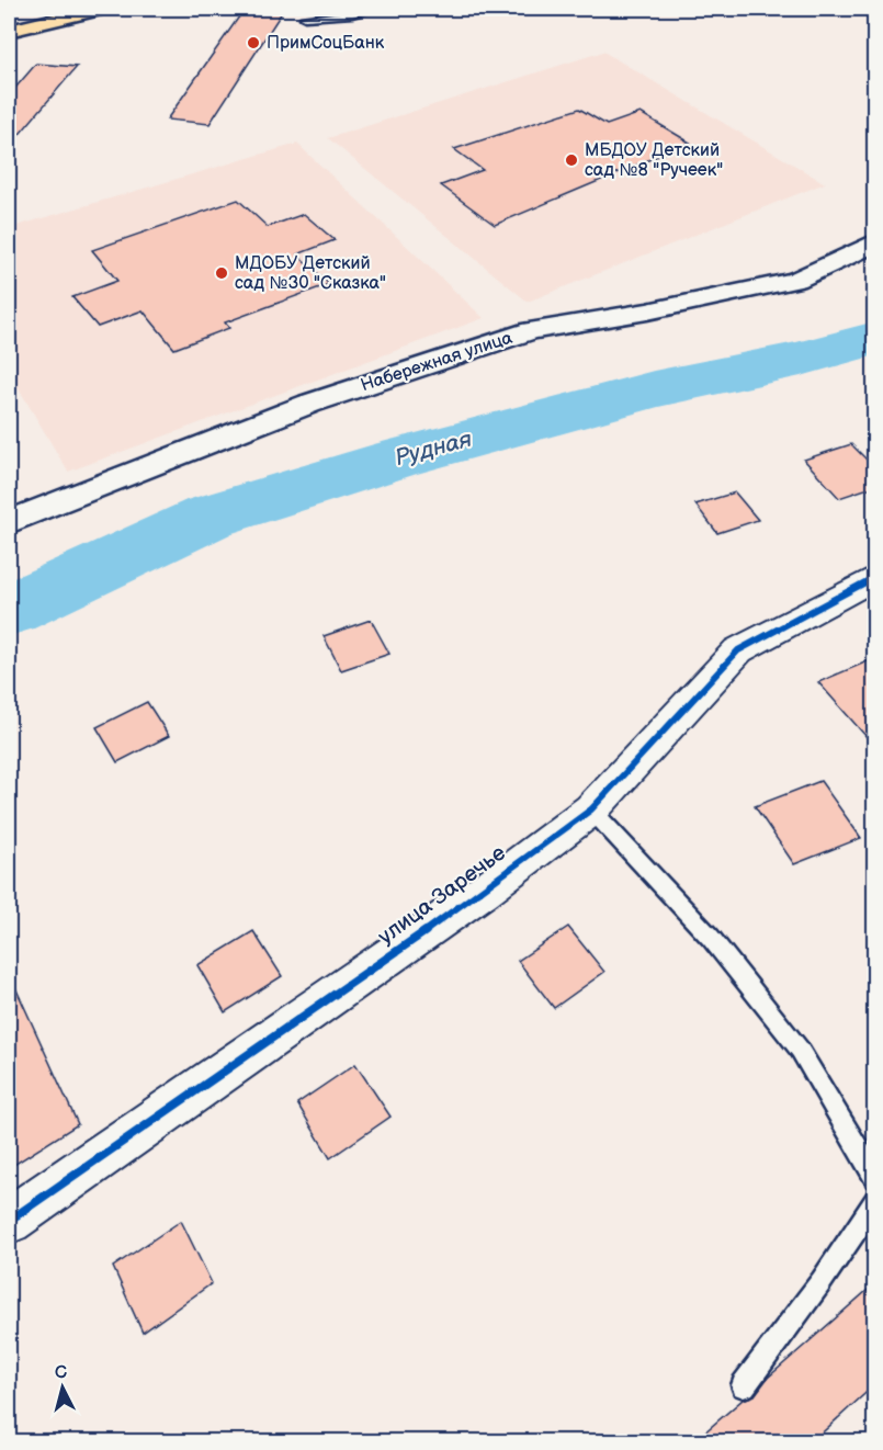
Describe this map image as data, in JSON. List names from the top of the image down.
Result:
{
  "streets": {
    "main road": ["Набережная улица"],
    "street": ["улица Заречье"]
  },
  "water": ["Рудная"],
  "places": ["ПримСоцБанк", "МБДОУ Детский сад №8 \"Ручеек\"", "МДОБУ Детский сад №30 \"Сказка\""],
  "north": "top"
}
